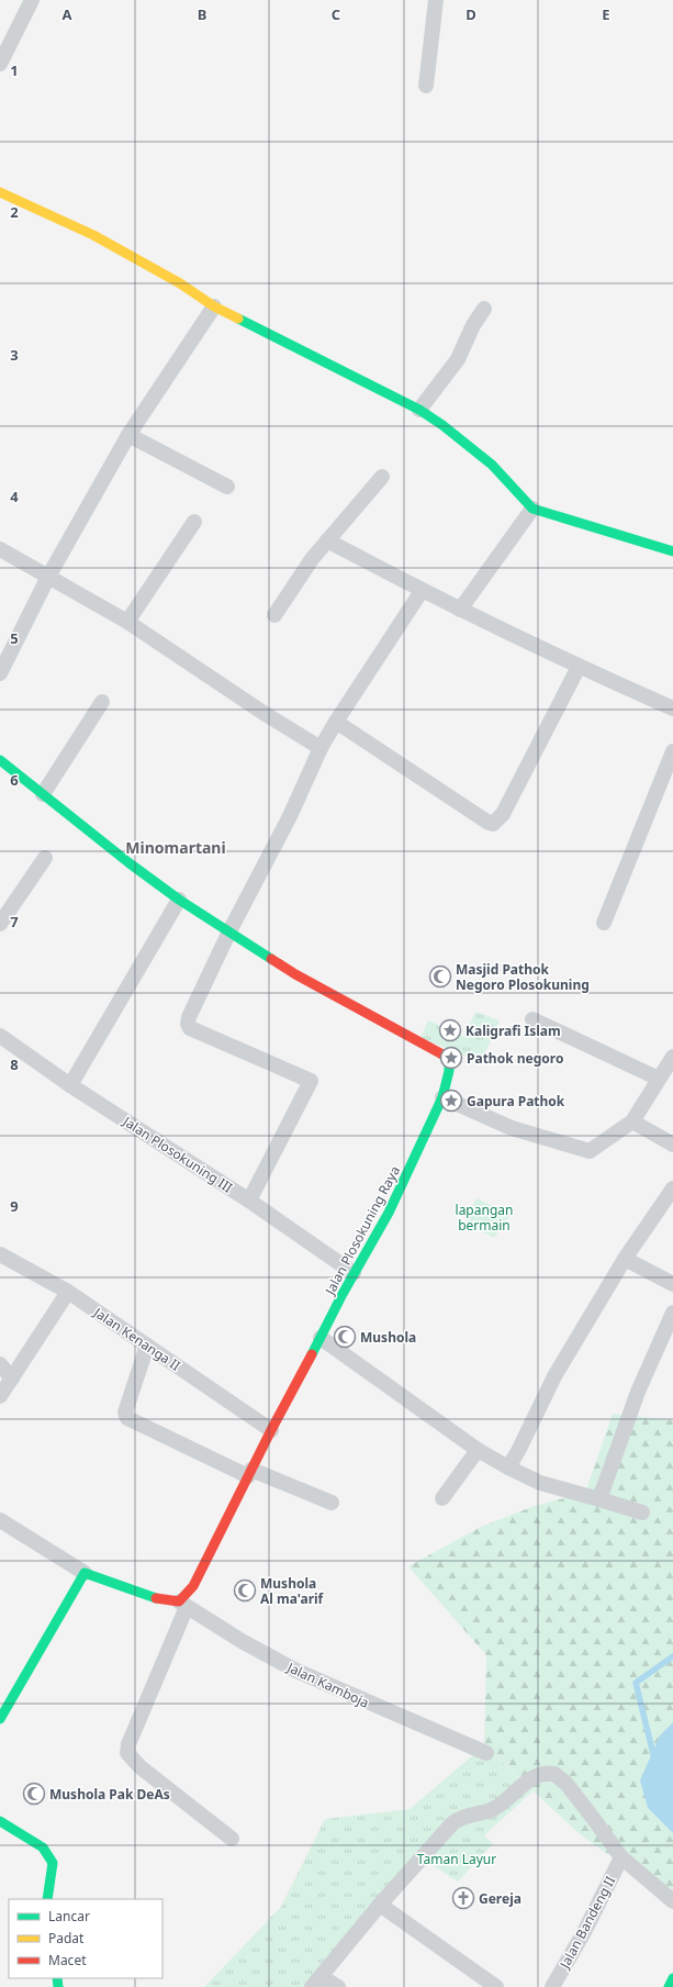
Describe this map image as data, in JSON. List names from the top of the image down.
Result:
{
  "streets": {
    "street": [
      "Jalan Plosokuning III",
      "Jalan Plosokuning Raya",
      "Jalan Kenanga II",
      "Jalan Kamboja",
      "Jalan Bandeng II"
    ]
  },
  "crossings": [
    ["Jalan Plosokuning III", "Jalan Plosokuning Raya"],
    ["Jalan Plosokuning Raya", "Jalan Kenanga II"],
    ["Jalan Plosokuning Raya", "Jalan Kamboja"]
  ],
  "districts": ["Minomartani"],
  "parks": ["lapangan bermain", "Taman Layur"],
  "places": {
    "mosque": [
      "Masjid Pathok Negoro Plosokuning",
      "Mushola",
      "Mushola Al ma'arif",
      "Mushola Pak DeAs"
    ],
    "place": ["Kaligrafi Islam", "Pathok negoro", "Gapura Pathok"],
    "church": ["Gereja"]
  },
  "legend": ["Lancar", "Padat", "Macet"],
  "grid": {
    "columns": [
      "A",
      "B",
      "C",
      "D",
      "E"
    ],
    "rows": [
      "1",
      "2",
      "3",
      "4",
      "5",
      "6",
      "7",
      "8",
      "9"
    ]
  }
}
